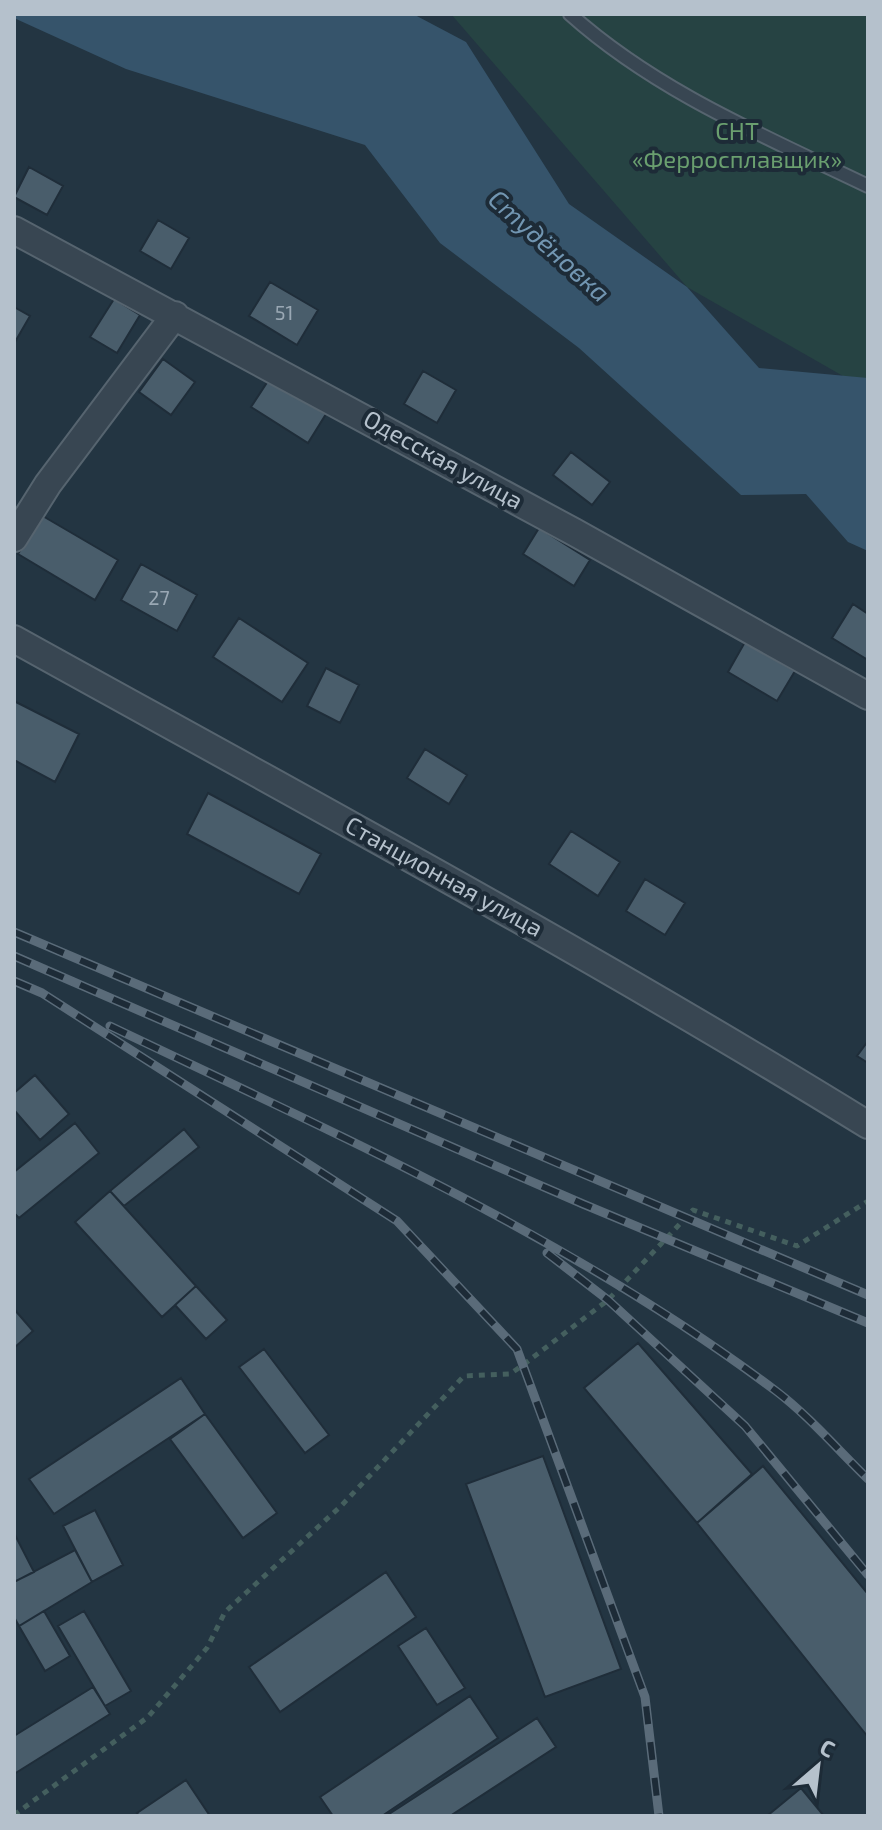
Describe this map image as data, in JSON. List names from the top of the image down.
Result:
{
  "streets": {
    "street": ["Одесская улица", "Станционная улица"]
  },
  "water": ["Студёновка"],
  "parks": ["СНТ «Ферросплавщик»"],
  "house_numbers": ["51", "27"],
  "north": "top right"
}
